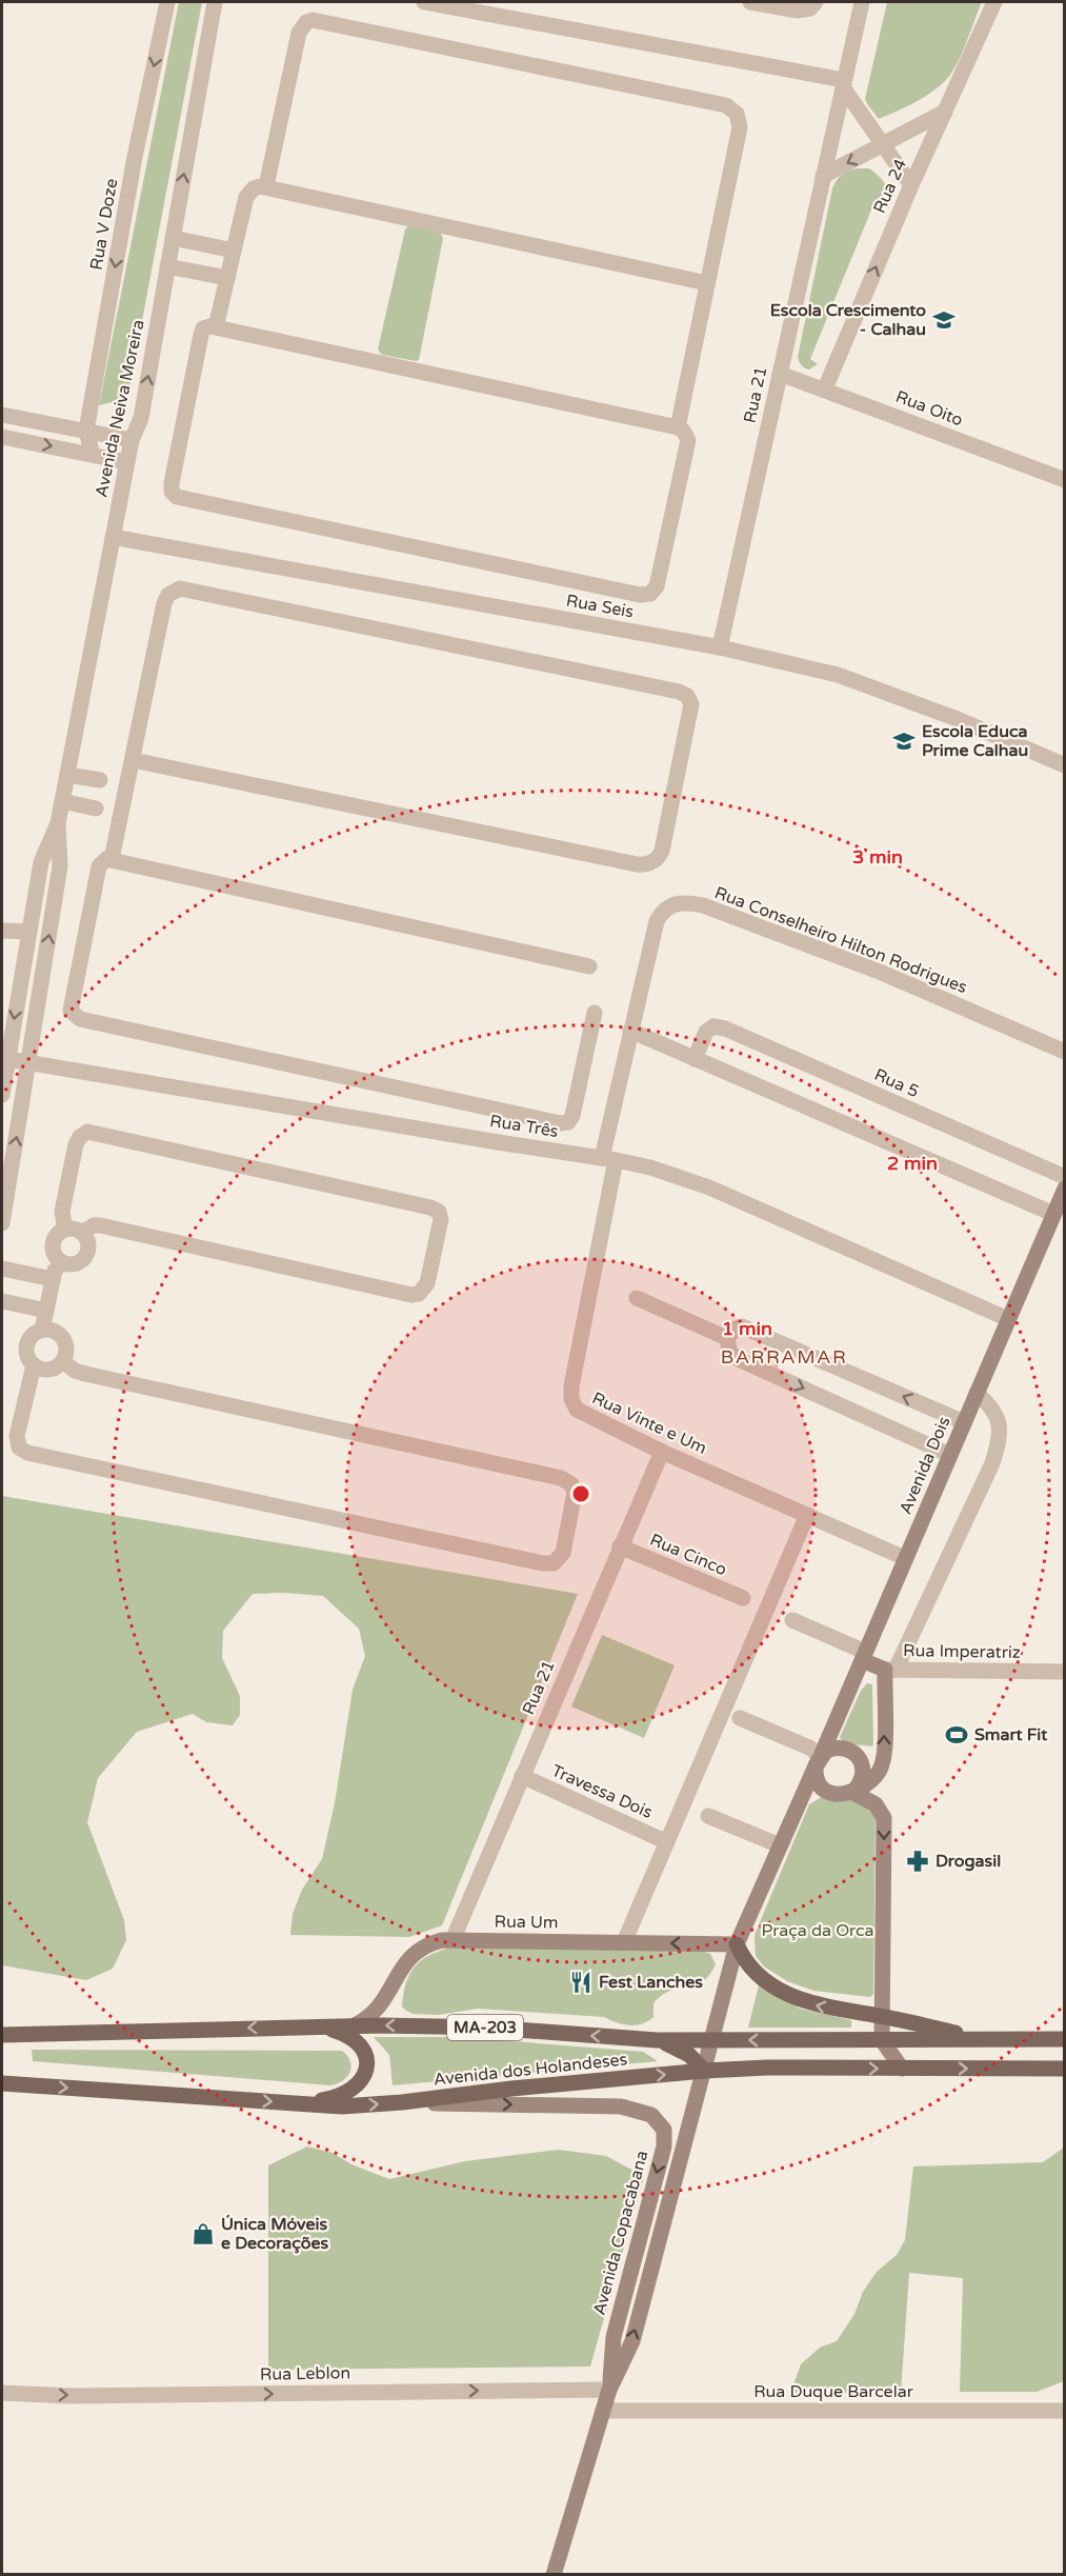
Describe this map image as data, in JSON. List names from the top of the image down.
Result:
{
  "streets": {
    "main road": [
      "Avenida Dois",
      "Rua Imperatriz",
      "Rua Um",
      "MA-203",
      "Avenida dos Holandeses",
      "Avenida Copacabana"
    ],
    "street": [
      "Rua 24",
      "Rua V Doze",
      "Rua 21",
      "Avenida Neiva Moreira",
      "Rua Oito",
      "Rua Seis",
      "Rua Conselheiro Hilton Rodrigues",
      "Rua 5",
      "Rua Três",
      "Rua Vinte e Um",
      "Rua Cinco",
      "Travessa Dois",
      "Rua Leblon",
      "Rua Duque Barcelar"
    ]
  },
  "crossings": [
    ["Rua 24", "Rua Oito"],
    ["Rua 21", "Rua Oito"],
    ["Rua 21", "Rua Seis"],
    ["Rua 21", "Rua Vinte e Um"],
    ["Rua 21", "Rua Cinco"],
    ["Rua 21", "Travessa Dois"],
    ["Rua 21", "Rua Um"],
    ["Avenida Neiva Moreira", "Rua Seis"],
    ["Avenida Neiva Moreira", "Rua Três"],
    ["Rua Conselheiro Hilton Rodrigues", "Rua Três"],
    ["Rua Conselheiro Hilton Rodrigues", "Rua Vinte e Um"],
    ["Rua Três", "Rua Vinte e Um"],
    ["Rua Três", "Avenida Dois"],
    ["Rua Vinte e Um", "Avenida Dois"],
    ["Avenida Dois", "Rua Imperatriz"],
    ["Avenida Dois", "Rua Um"],
    ["Avenida Dois", "Avenida dos Holandeses"],
    ["Avenida Dois", "Avenida Copacabana"],
    ["Rua Um", "Avenida dos Holandeses"],
    ["Avenida dos Holandeses", "Avenida Copacabana"],
    ["Avenida Copacabana", "Rua Leblon"],
    ["Avenida Copacabana", "Rua Duque Barcelar"]
  ],
  "one_way": ["Rua 24", "Rua V Doze", "Rua Leblon"],
  "districts": ["BARRAMAR"],
  "parks": ["Praça da Orca"],
  "places": {
    "school or university": ["Escola Crescimento - Calhau", "Escola Educa Prime Calhau"],
    "sports": ["Smart Fit"],
    "pharmacy": ["Drogasil"],
    "restaurant": ["Fest Lanches"],
    "shop": ["Única Móveis e Decorações"]
  },
  "rings": ["3 min", "2 min", "1 min"]
}
